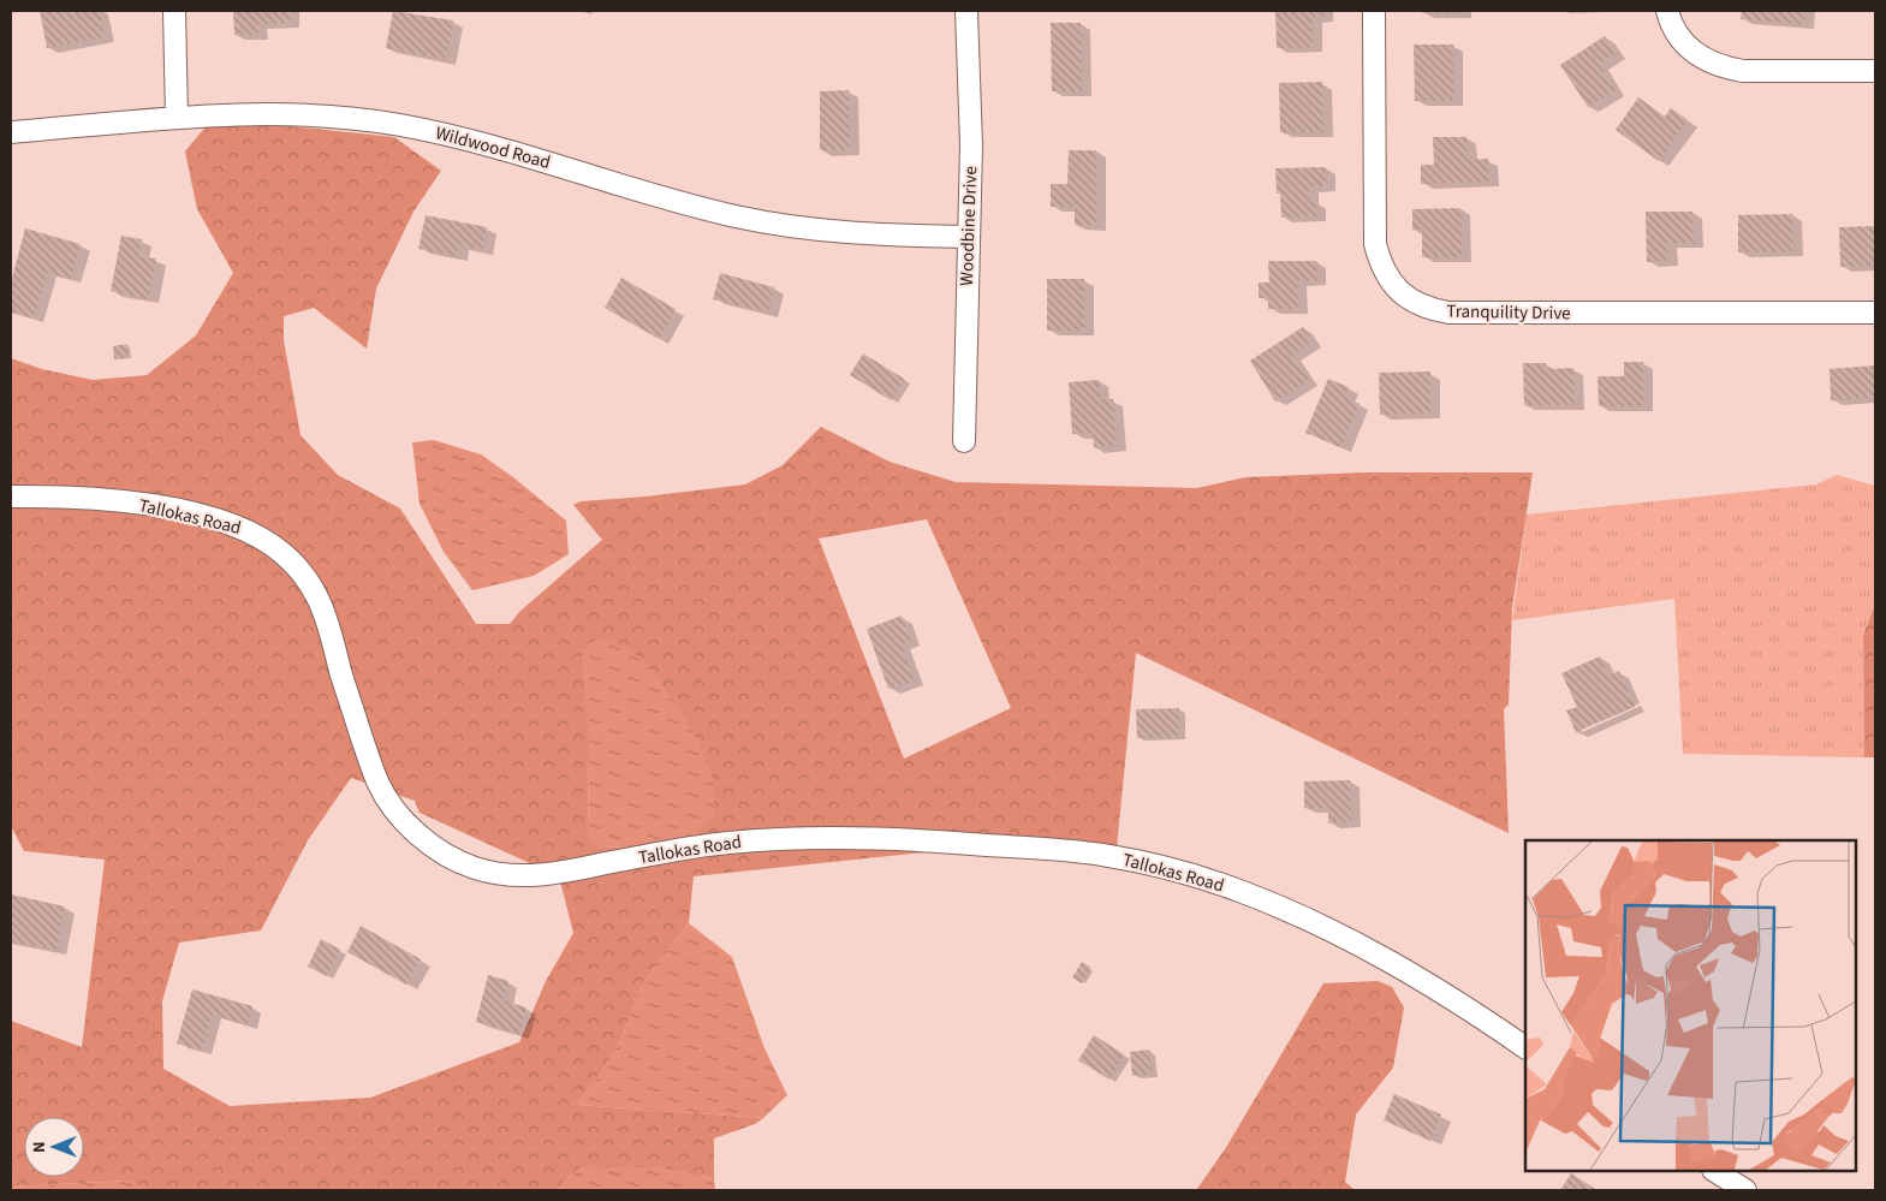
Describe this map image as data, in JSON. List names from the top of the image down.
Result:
{
  "streets": {
    "street": [
      "Wildwood Road",
      "Woodbine Drive",
      "Tranquility Drive",
      "Tallokas Road"
    ]
  },
  "crossings": [
    ["Wildwood Road", "Woodbine Drive"]
  ],
  "north": "left"
}
